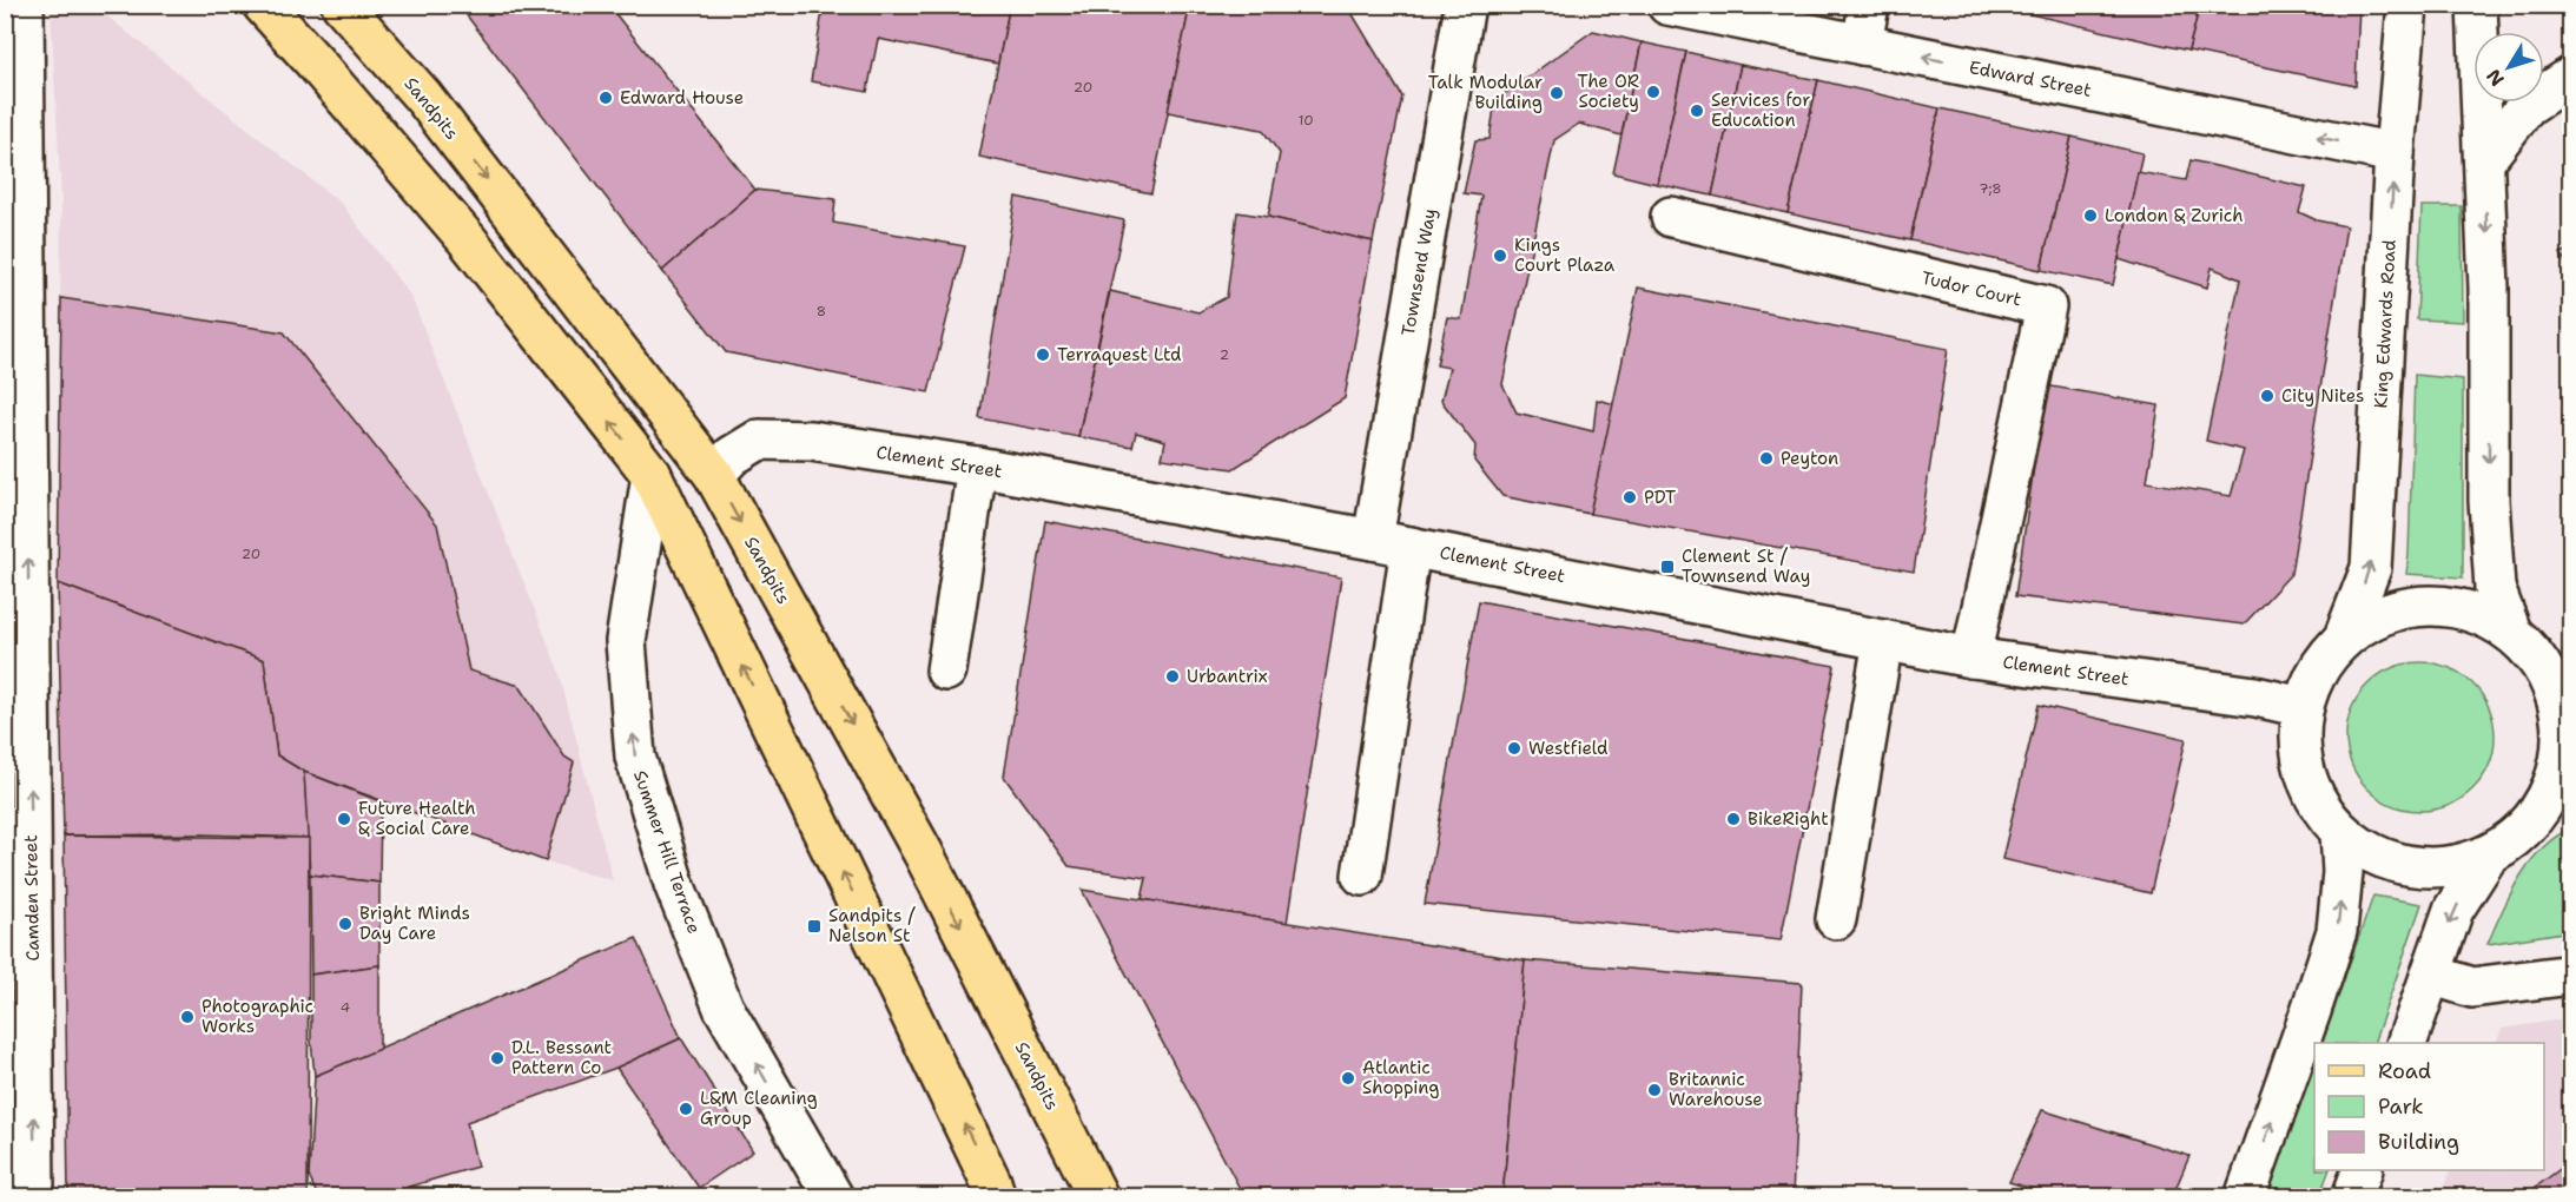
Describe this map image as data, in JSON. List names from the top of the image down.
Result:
{
  "streets": {
    "main road": ["Sandpits"],
    "street": [
      "Edward Street",
      "Townsend Way",
      "Tudor Court",
      "King Edwards Road",
      "Clement Street",
      "Summer Hill Terrace",
      "Camden Street"
    ]
  },
  "crossings": [
    ["Edward Street", "King Edwards Road"],
    ["Sandpits", "Clement Street"],
    ["Townsend Way", "Clement Street"],
    ["Tudor Court", "Clement Street"]
  ],
  "one_way": ["Edward Street", "Summer Hill Terrace", "Camden Street"],
  "places": {
    "other": [
      "The OR Society",
      "Talk Modular Building",
      "Edward House",
      "Services for Education",
      "London & Zurich",
      "Kings Court Plaza",
      "Terraquest Ltd",
      "City Nites",
      "Peyton",
      "PDT",
      "Urbantrix",
      "Westfield",
      "Future Health & Social Care",
      "BikeRight",
      "Bright Minds Day Care",
      "Photographic Works",
      "D.L. Bessant Pattern Co",
      "Atlantic Shopping",
      "Britannic Warehouse",
      "L&M Cleaning Group"
    ],
    "transit": ["Clement St / Townsend Way", "Sandpits / Nelson St"]
  },
  "house_numbers": [
    "20",
    "10",
    "7;8",
    "8",
    "2",
    "20",
    "4"
  ],
  "legend": ["Road", "Park", "Building"],
  "north": "bottom left"
}
